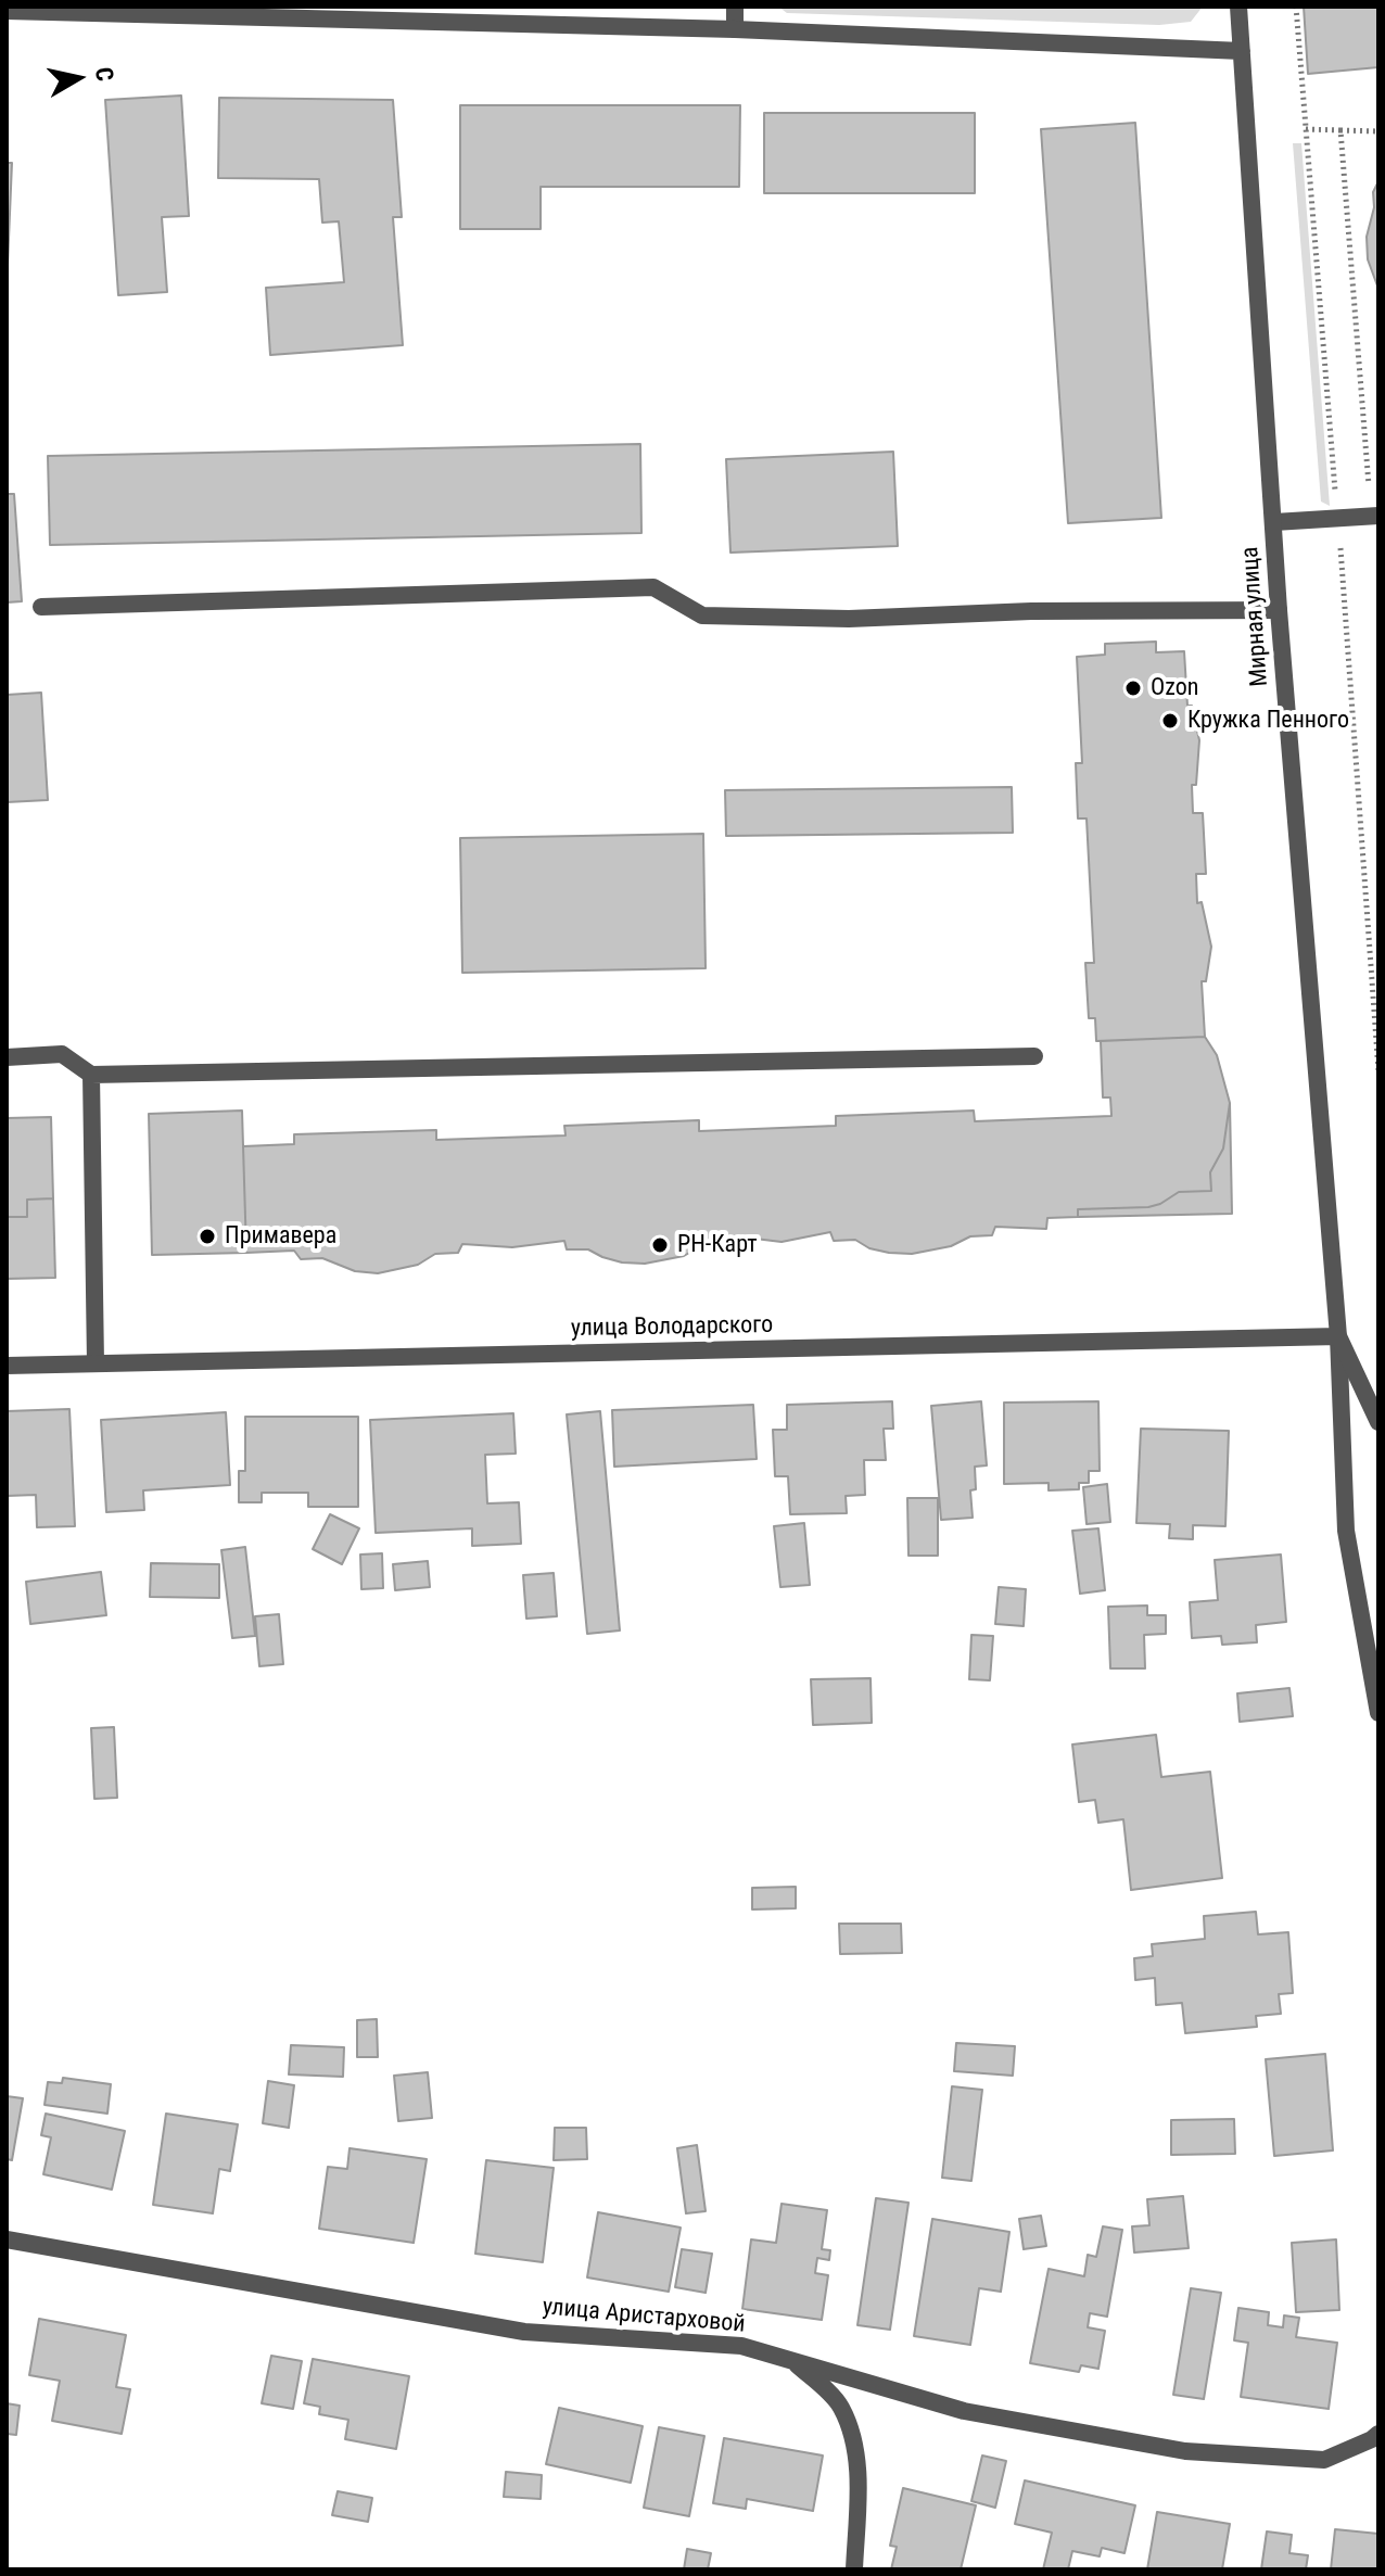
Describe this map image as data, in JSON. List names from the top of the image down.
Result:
{
  "streets": {
    "street": ["Мирная улица", "улица Володарского", "улица Аристарховой"]
  },
  "crossings": [
    ["Мирная улица", "улица Володарского"]
  ],
  "places": [
    "Ozon",
    "Кружка Пенного",
    "Примавера",
    "РН-Карт"
  ],
  "north": "right"
}
